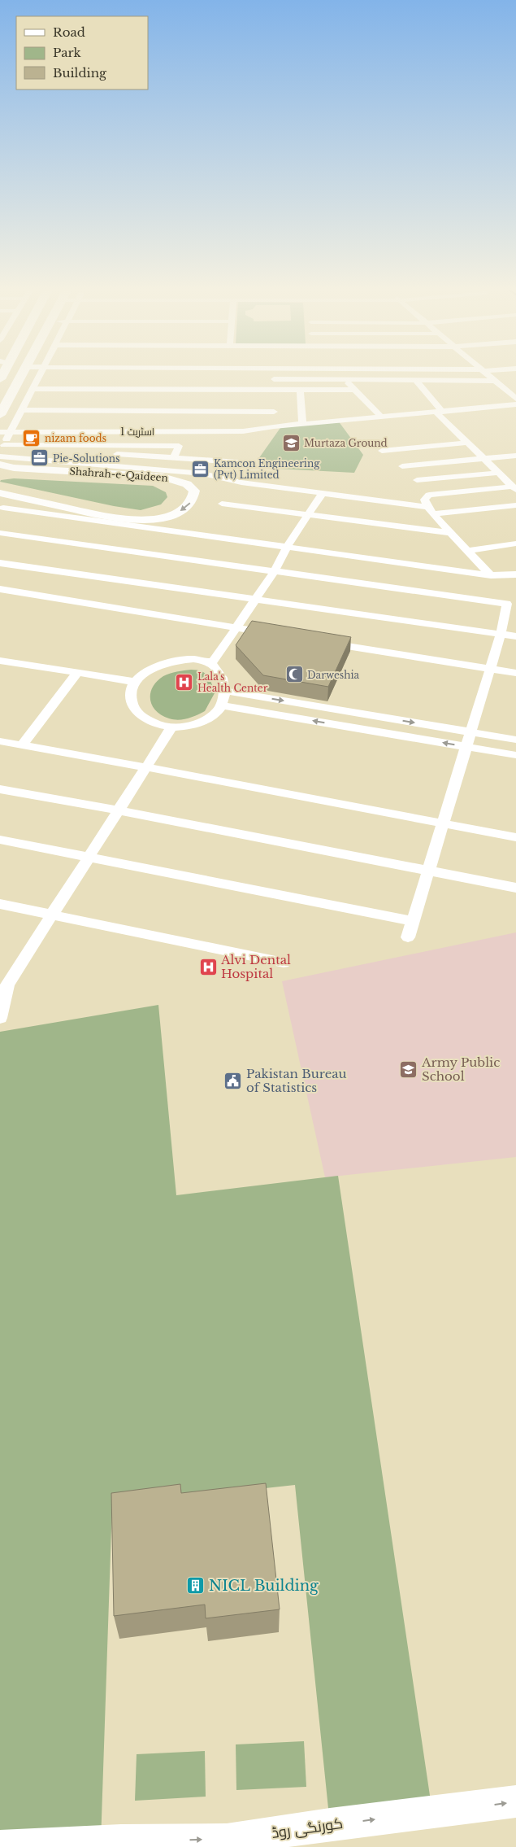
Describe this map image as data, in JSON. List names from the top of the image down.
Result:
{
  "streets": {
    "main road": ["Shahrah-e-Qaideen", "کورنگی روڈ"],
    "street": ["اسٹریٹ 1"]
  },
  "one_way": ["کورنگی روڈ"],
  "places": {
    "cafe": ["nizam foods"],
    "school or university": ["Murtaza Ground", "Army Public School"],
    "office": ["Pie-Solutions", "Kamcon Engineering (Pvt) Limited"],
    "mosque": ["Darweshia"],
    "hospital": ["Lala's Health Center", "Alvi Dental Hospital"],
    "public building": ["Pakistan Bureau of Statistics"],
    "building": ["NICL Building"]
  },
  "legend": ["Road", "Park", "Building"]
}
